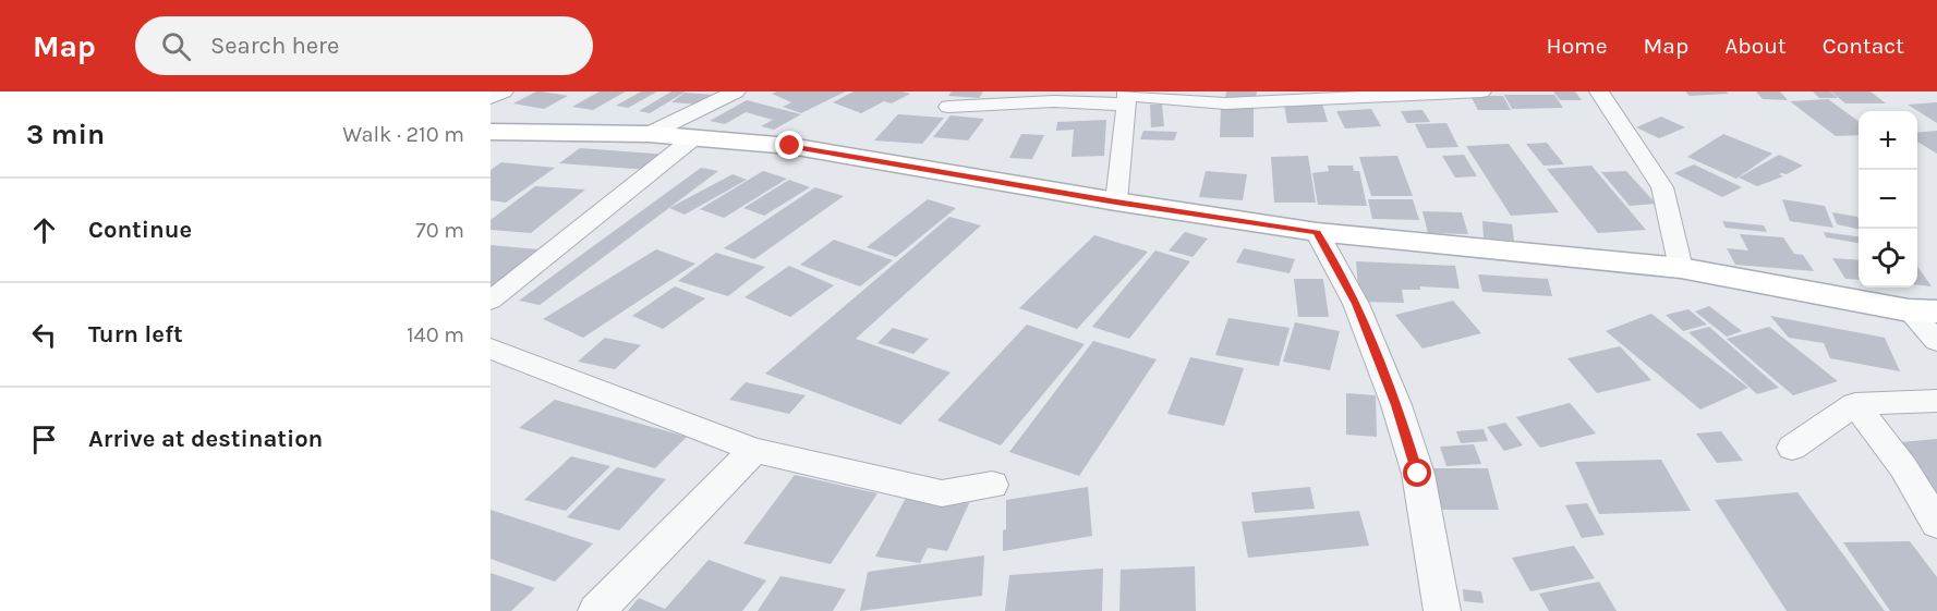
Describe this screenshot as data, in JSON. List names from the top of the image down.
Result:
{
  "page": {
    "header": "Map",
    "search": "Search here",
    "nav": [
      "Home",
      "Map",
      "About",
      "Contact"
    ],
    "heading": ["3 min", "Walk · 210 m"],
    "map_buttons": ["+", "−"],
    "list": [
      ["Continue", "70 m"],
      ["Turn left", "140 m"],
      "Arrive at destination"
    ]
  }
}
